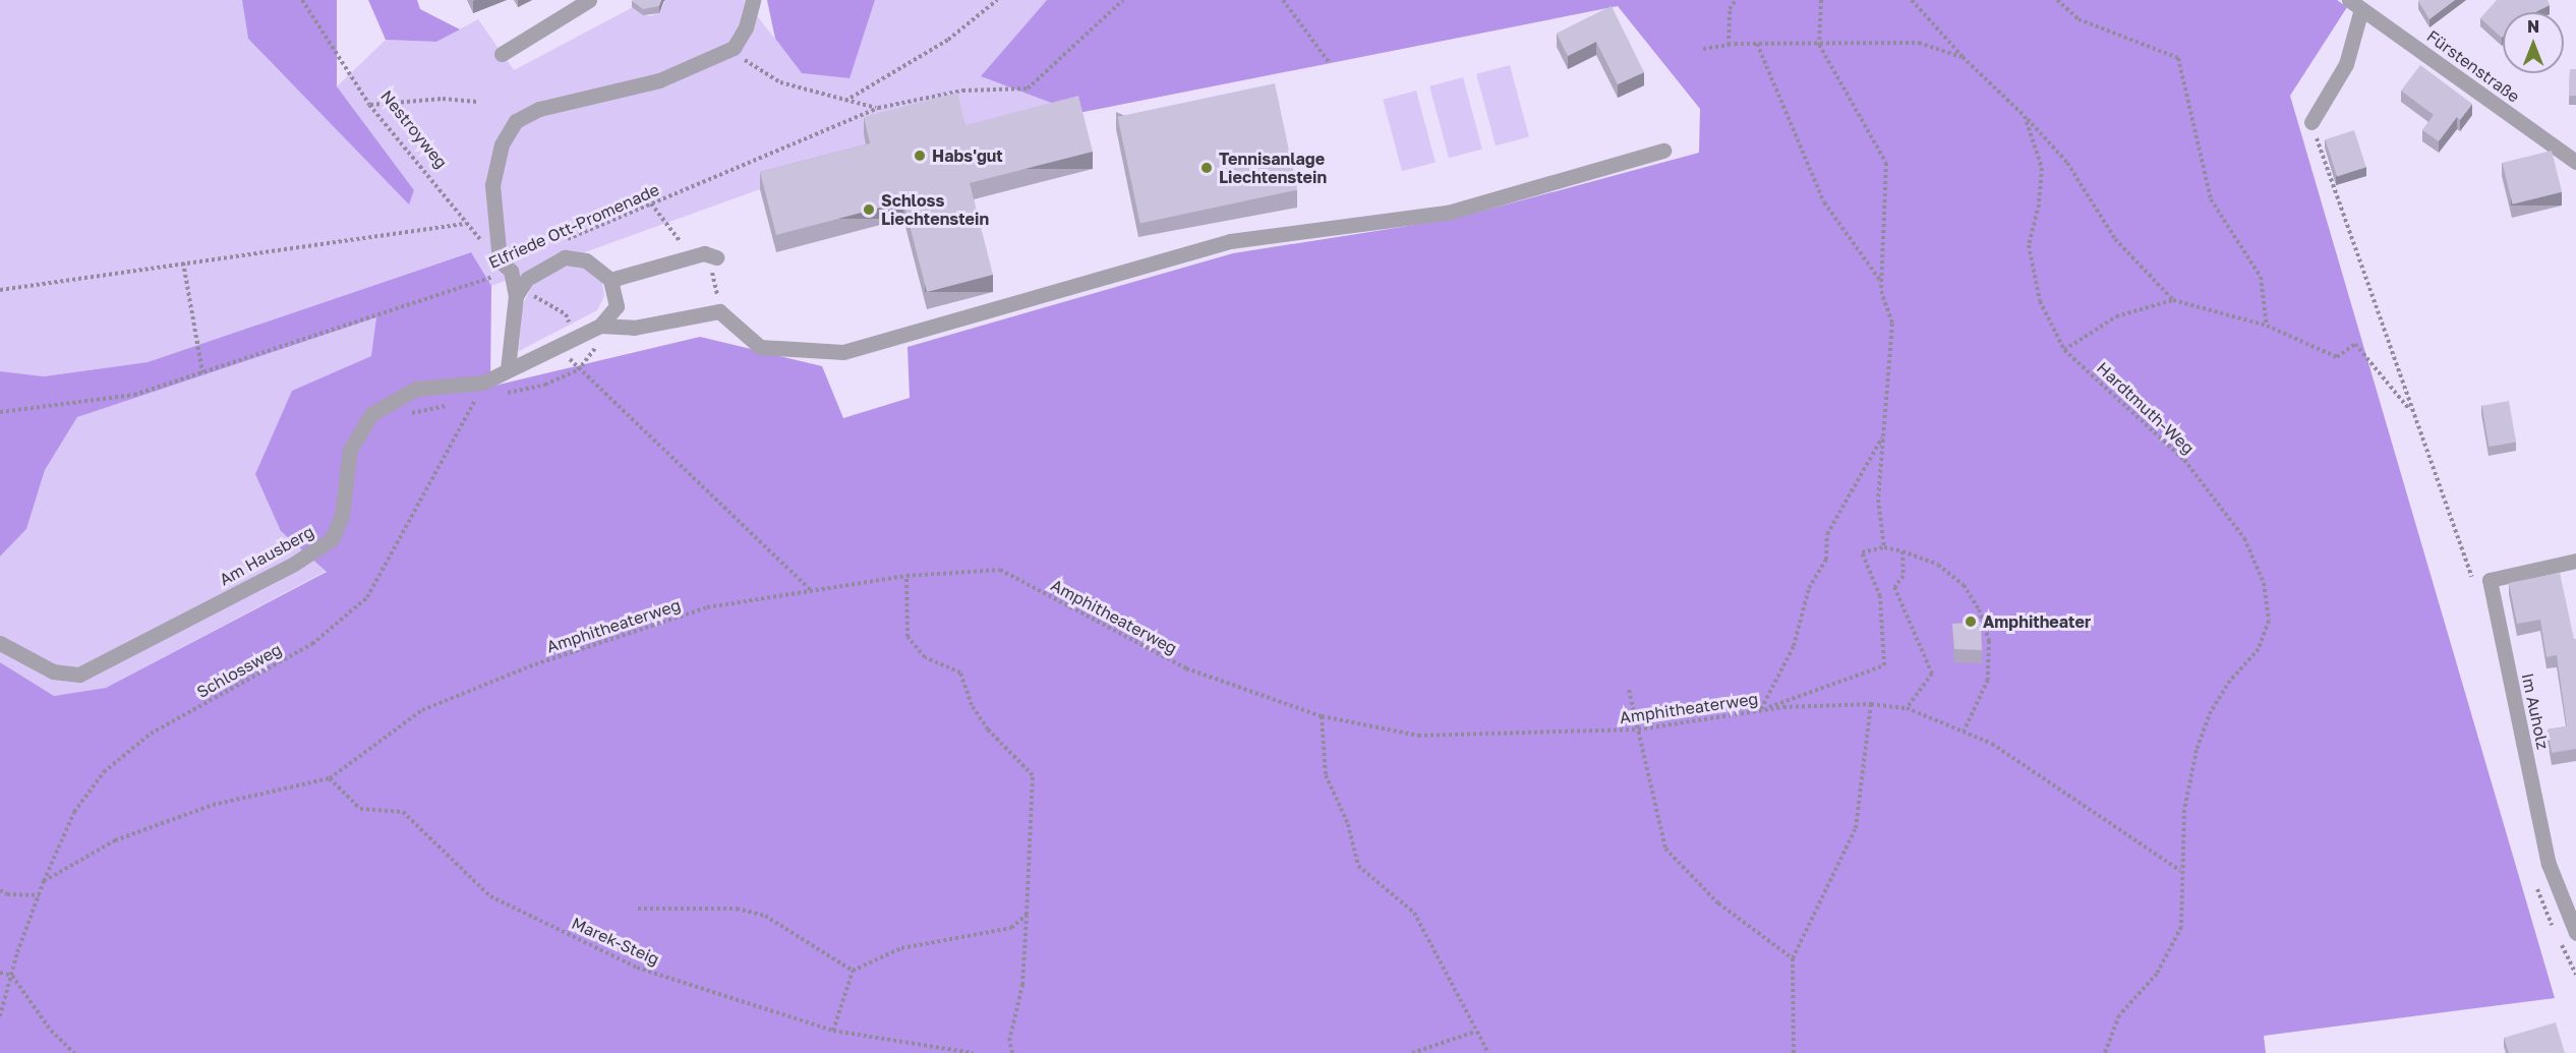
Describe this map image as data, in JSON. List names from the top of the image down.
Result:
{
  "streets": {
    "street": ["Fürstenstraße", "Am Hausberg", "Im Auholz"],
    "path": [
      "Nestroyweg",
      "Elfriede Ott-Promenade",
      "Hardtmuth-Weg",
      "Amphitheaterweg",
      "Schlossweg",
      "Marek-Steig"
    ]
  },
  "crossings": [
    ["Nestroyweg", "Elfriede Ott-Promenade"],
    ["Hardtmuth-Weg", "Amphitheaterweg"],
    ["Am Hausberg", "Schlossweg"],
    ["Amphitheaterweg", "Schlossweg"],
    ["Amphitheaterweg", "Marek-Steig"]
  ],
  "places": [
    "Habs'gut",
    "Tennisanlage Liechtenstein",
    "Schloss Liechtenstein",
    "Amphitheater"
  ],
  "north": "top"
}
